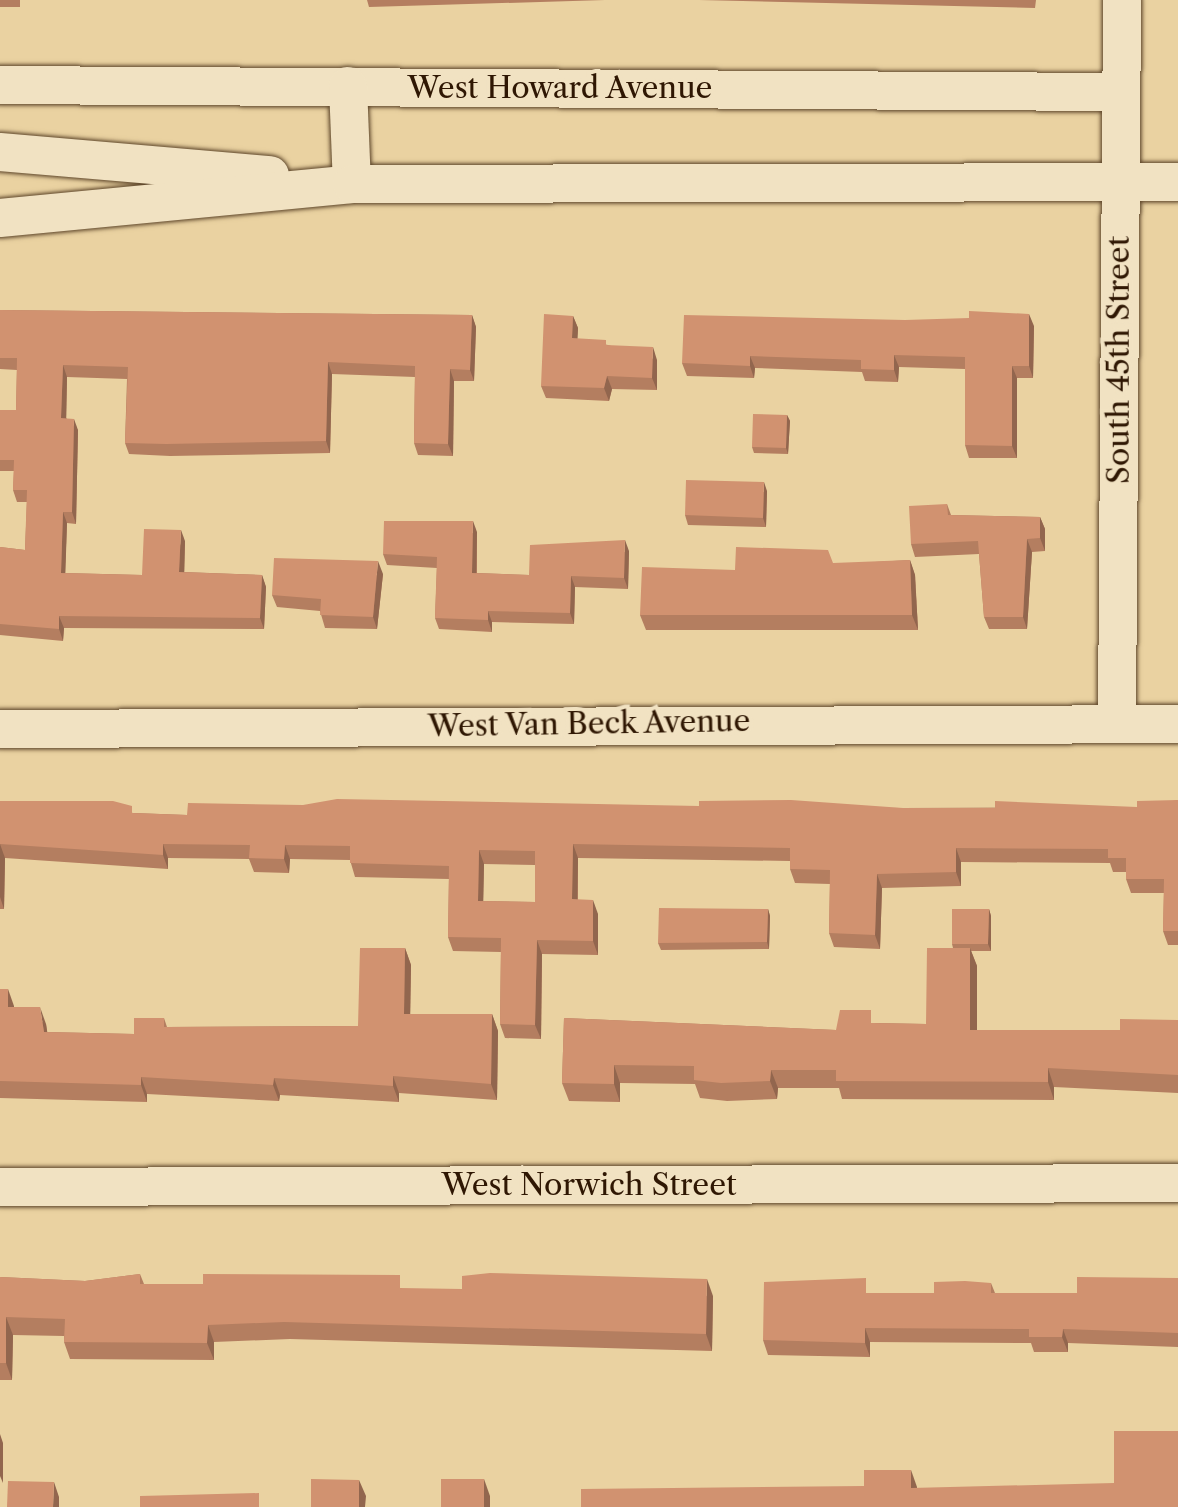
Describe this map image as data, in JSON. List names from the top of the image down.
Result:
{
  "streets": {
    "street": [
      "West Howard Avenue",
      "South 45th Street",
      "West Van Beck Avenue",
      "West Norwich Street"
    ]
  },
  "crossings": [
    ["West Howard Avenue", "South 45th Street"],
    ["South 45th Street", "West Van Beck Avenue"]
  ]
}
